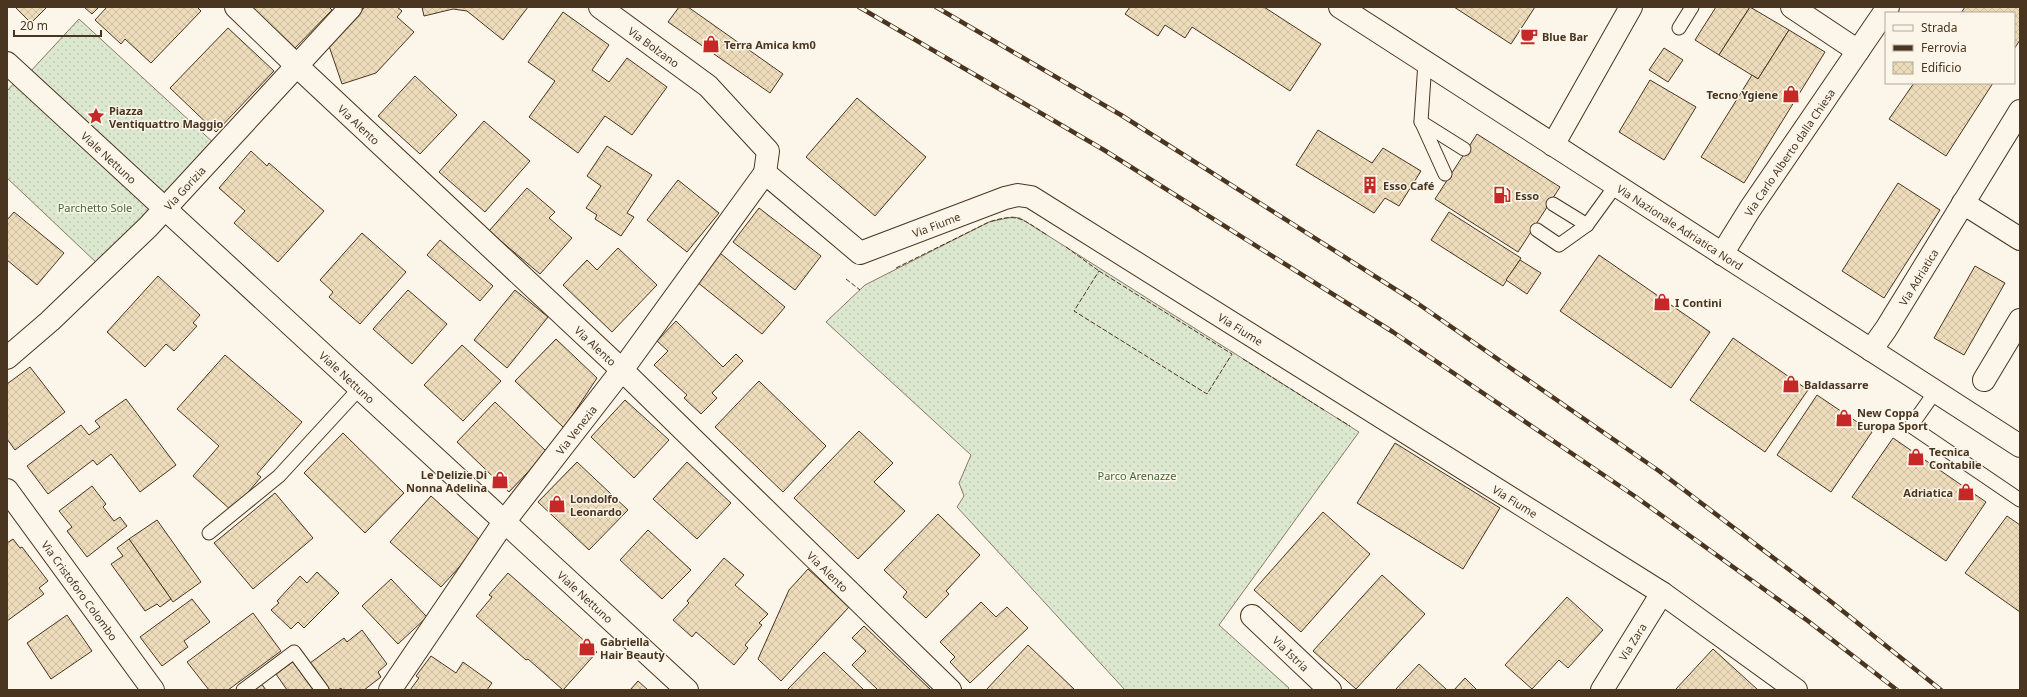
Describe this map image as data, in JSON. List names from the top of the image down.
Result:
{
  "streets": {
    "street": [
      "Via Bolzano",
      "Via Alento",
      "Via Carlo Alberto dalla Chiesa",
      "Viale Nettuno",
      "Via Gorizia",
      "Via Fiume",
      "Via Nazionale Adriatica Nord",
      "Via Adriatica",
      "Via Venezia",
      "Via Cristoforo Colombo",
      "Via Zara",
      "Via Istria"
    ]
  },
  "crossings": [
    ["Via Bolzano", "Via Fiume"],
    ["Via Bolzano", "Via Venezia"],
    ["Via Alento", "Via Gorizia"],
    ["Via Alento", "Via Venezia"],
    ["Via Carlo Alberto dalla Chiesa", "Via Nazionale Adriatica Nord"],
    ["Viale Nettuno", "Via Gorizia"],
    ["Viale Nettuno", "Via Venezia"],
    ["Via Fiume", "Via Venezia"],
    ["Via Fiume", "Via Zara"],
    ["Via Nazionale Adriatica Nord", "Via Adriatica"]
  ],
  "parks": ["Parchetto Sole", "Parco Arenazze"],
  "places": {
    "cafe": ["Blue Bar"],
    "shop": [
      "Terra Amica km0",
      "Tecno Ygiene",
      "I Contini",
      "Baldassarre",
      "New Coppa Europa Sport",
      "Tecnica Contabile",
      "Le Delizie Di Nonna Adelina",
      "Adriatica",
      "Londolfo Leonardo",
      "Gabriella Hair Beauty"
    ],
    "place": ["Piazza Ventiquattro Maggio"],
    "building": ["Esso Café"],
    "fuel station": ["Esso"]
  },
  "legend": ["Strada", "Ferrovia", "Edificio"],
  "scale_bar": "20 m"
}
